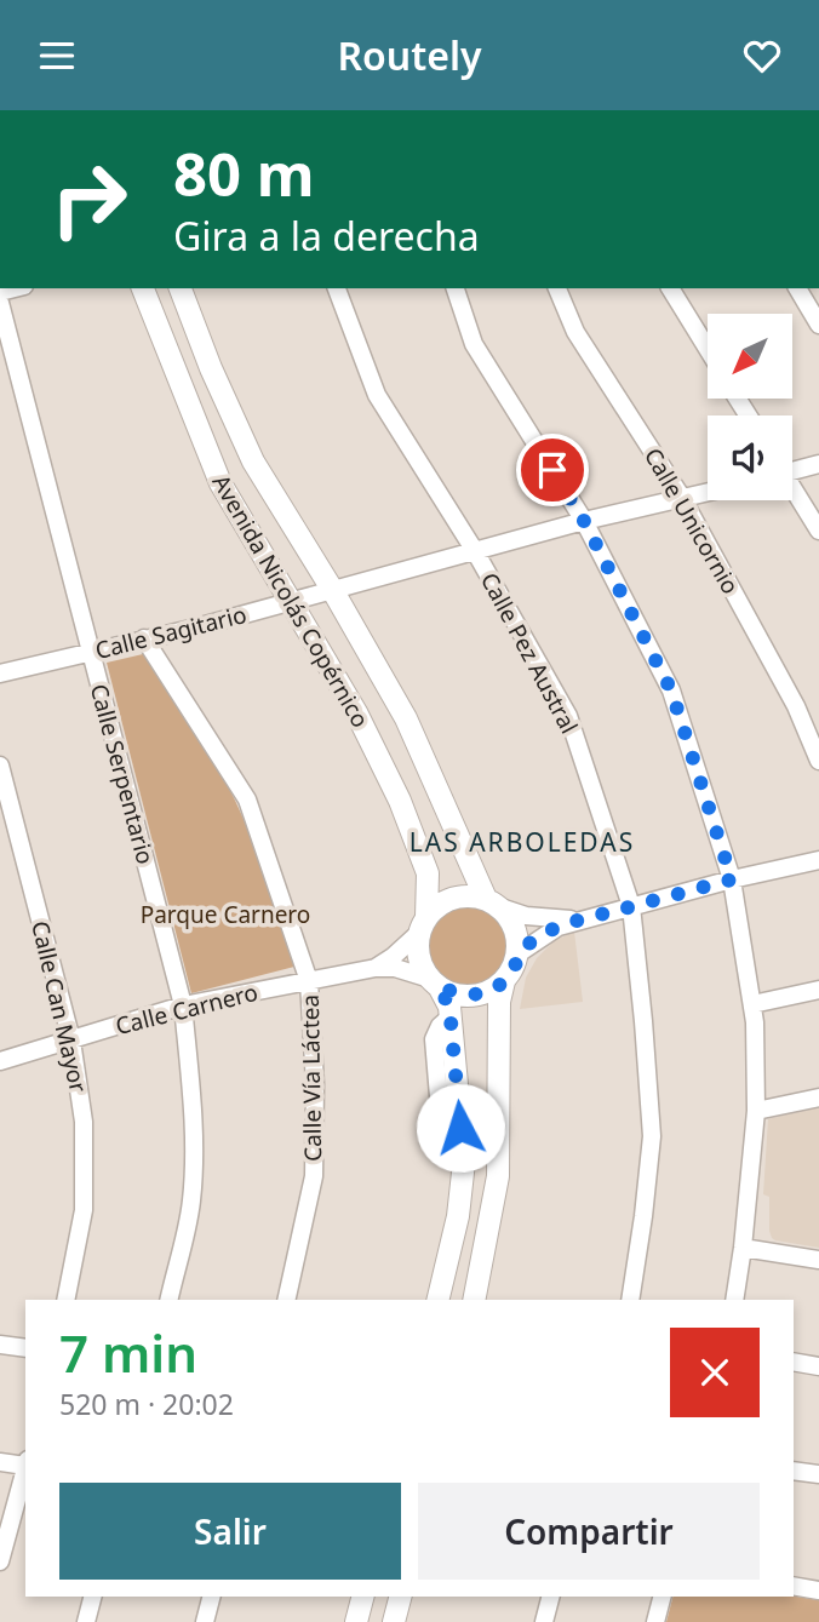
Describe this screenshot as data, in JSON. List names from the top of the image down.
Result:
{
  "streets": {
    "main road": ["Avenida Nicolás Copérnico"],
    "street": [
      "Calle Unicornio",
      "Calle Sagitario",
      "Calle Pez Austral",
      "Calle Serpentario",
      "Calle Can Mayor",
      "Calle Carnero",
      "Calle Vía Láctea"
    ]
  },
  "crossings": [
    ["Calle Unicornio", "Calle Sagitario"],
    ["Avenida Nicolás Copérnico", "Calle Sagitario"],
    ["Avenida Nicolás Copérnico", "Calle Carnero"],
    ["Calle Sagitario", "Calle Pez Austral"],
    ["Calle Sagitario", "Calle Serpentario"],
    ["Calle Sagitario", "Calle Vía Láctea"],
    ["Calle Serpentario", "Calle Carnero"],
    ["Calle Can Mayor", "Calle Carnero"],
    ["Calle Carnero", "Calle Vía Láctea"]
  ],
  "districts": ["LAS ARBOLEDAS"],
  "parks": ["Parque Carnero"],
  "north": "bottom left",
  "page": {
    "header": "Routely",
    "turn": ["80 m", "Gira a la derecha"],
    "heading": ["7 min", "520 m · 20:02"],
    "buttons": ["Salir", "Compartir"]
  }
}
